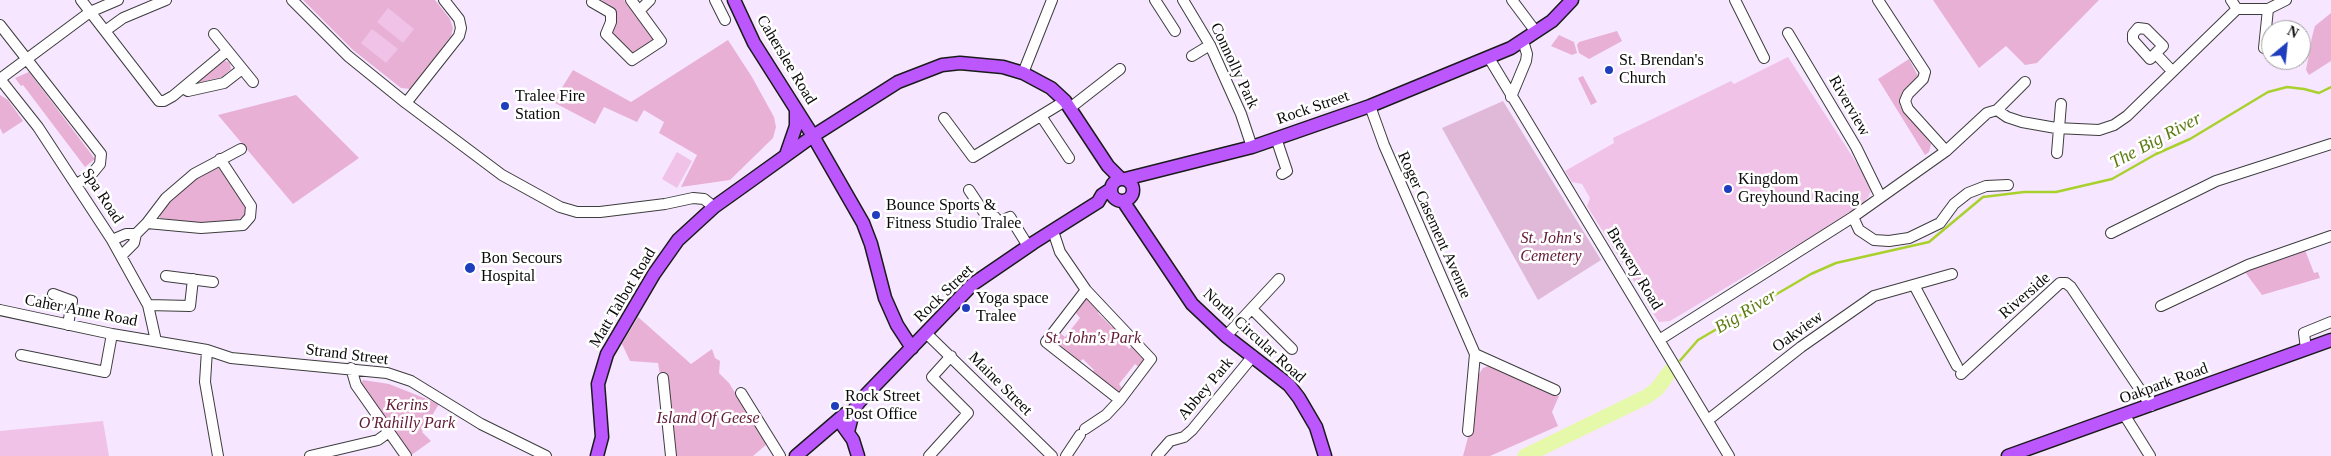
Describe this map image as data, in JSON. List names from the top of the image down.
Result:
{
  "streets": {
    "main road": [
      "Caherslee Road",
      "Rock Street",
      "Matt Talbot Road",
      "North Circular Road",
      "Oakpark Road"
    ],
    "street": [
      "Connolly Park",
      "Riverview",
      "Spa Road",
      "Roger Casement Avenue",
      "Brewery Road",
      "Riverside",
      "Caher Anne Road",
      "Oakview",
      "Strand Street",
      "Maine Street",
      "Abbey Park"
    ]
  },
  "crossings": [
    ["Caherslee Road", "Rock Street"],
    ["Caherslee Road", "Matt Talbot Road"],
    ["Connolly Park", "Rock Street"],
    ["Rock Street", "Roger Casement Avenue"],
    ["Rock Street", "Brewery Road"],
    ["Rock Street", "North Circular Road"],
    ["Rock Street", "Maine Street"],
    ["Spa Road", "Caher Anne Road"],
    ["Spa Road", "Strand Street"],
    ["Brewery Road", "Oakview"],
    ["Riverside", "Oakview"],
    ["Riverside", "Oakpark Road"],
    ["Matt Talbot Road", "North Circular Road"],
    ["Caher Anne Road", "Strand Street"],
    ["North Circular Road", "Abbey Park"]
  ],
  "water": ["The Big River", "Big River"],
  "parks": [
    "St. John's Cemetery",
    "St. John's Park",
    "Kerins O'Rahilly Park",
    "Island Of Geese"
  ],
  "places": [
    "St. Brendan's Church",
    "Tralee Fire Station",
    "Kingdom Greyhound Racing",
    "Bounce Sports & Fitness Studio Tralee",
    "Bon Secours Hospital",
    "Yoga space Tralee",
    "Rock Street Post Office"
  ],
  "north": "top right"
}
